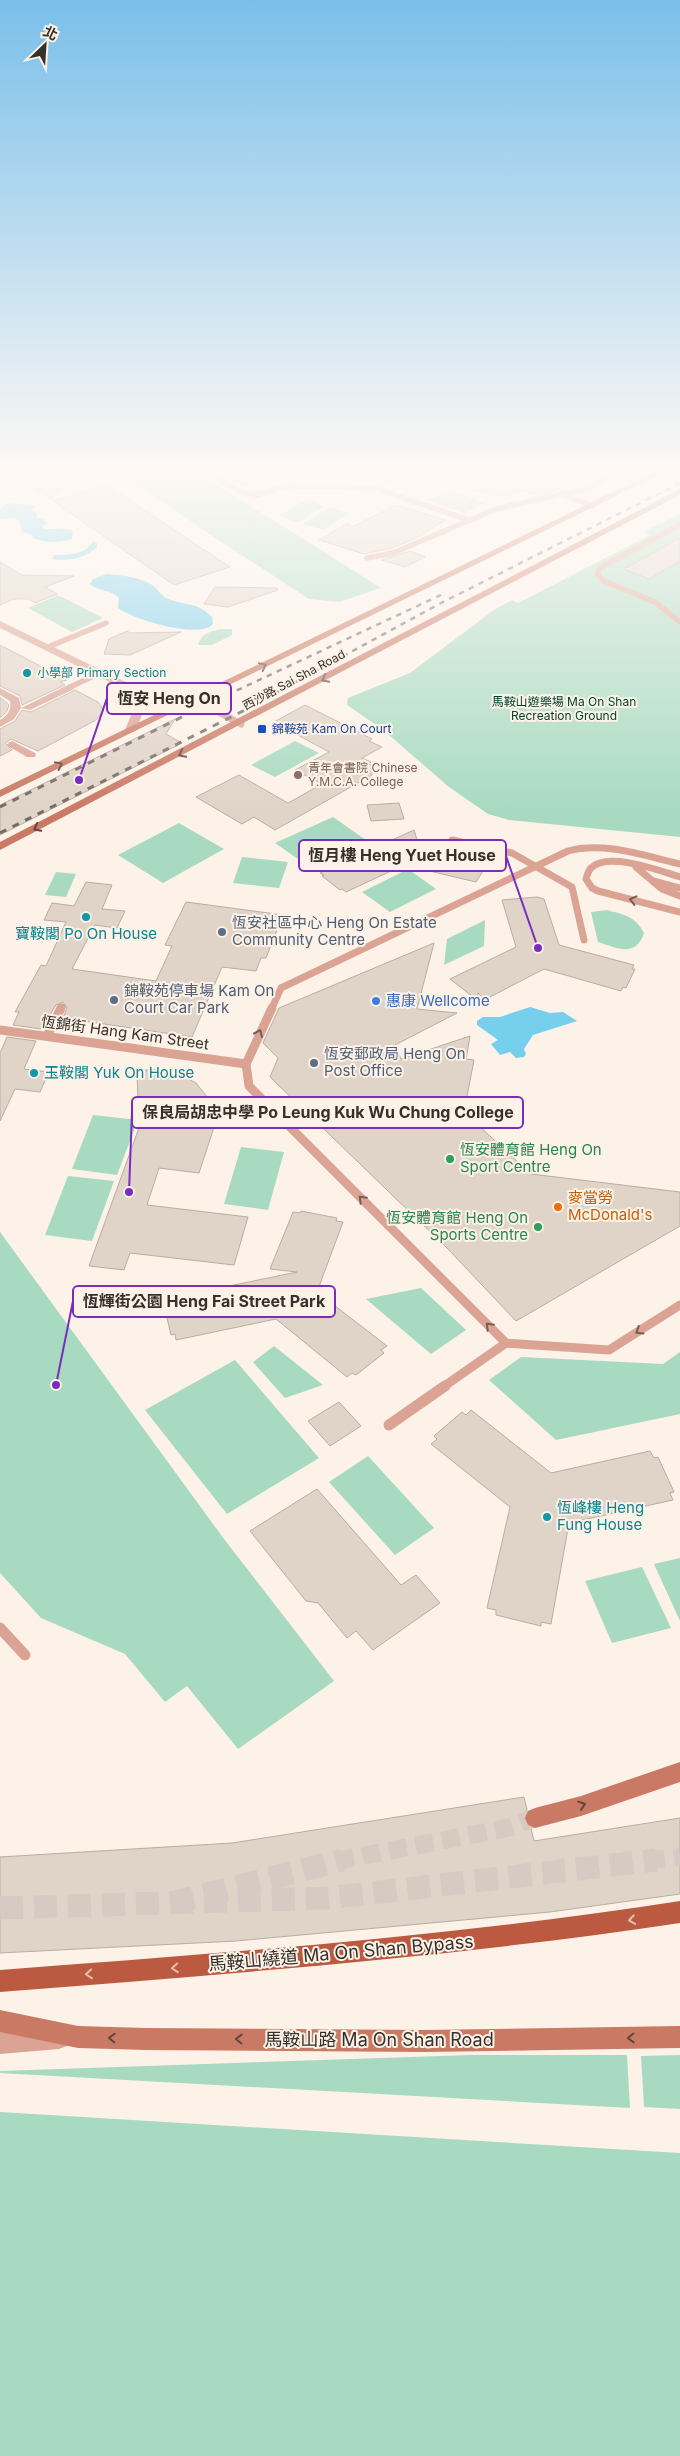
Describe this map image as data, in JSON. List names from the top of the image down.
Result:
{
  "streets": {
    "main road": ["西沙路 Sai Sha Road", "馬鞍山繞道 Ma On Shan Bypass", "馬鞍山路 Ma On Shan Road"],
    "lane": ["恆錦街 Hang Kam Street"]
  },
  "one_way": ["馬鞍山繞道 Ma On Shan Bypass", "馬鞍山路 Ma On Shan Road"],
  "parks": ["馬鞍山遊樂場 Ma On Shan Recreation Ground"],
  "places": {
    "other": [
      "小學部 Primary Section",
      "青年會書院 Chinese Y.M.C.A. College",
      "恆安 Heng On",
      "寶鞍閣 Po On House",
      "恆安社區中心 Heng On Estate Community Centre",
      "恆月樓 Heng Yuet House",
      "錦鞍苑停車場 Kam On Court Car Park",
      "惠康 Wellcome",
      "恆安郵政局 Heng On Post Office",
      "玉鞍閣 Yuk On House",
      "恆安體育館 Heng On Sport Centre",
      "保良局胡忠中學 Po Leung Kuk Wu Chung College",
      "麥當勞 McDonald's",
      "恆安體育館 Heng On Sports Centre",
      "恆輝街公園 Heng Fai Street Park",
      "恆峰樓 Heng Fung House"
    ],
    "transit": ["錦鞍苑 Kam On Court"]
  },
  "north": "top right"
}
